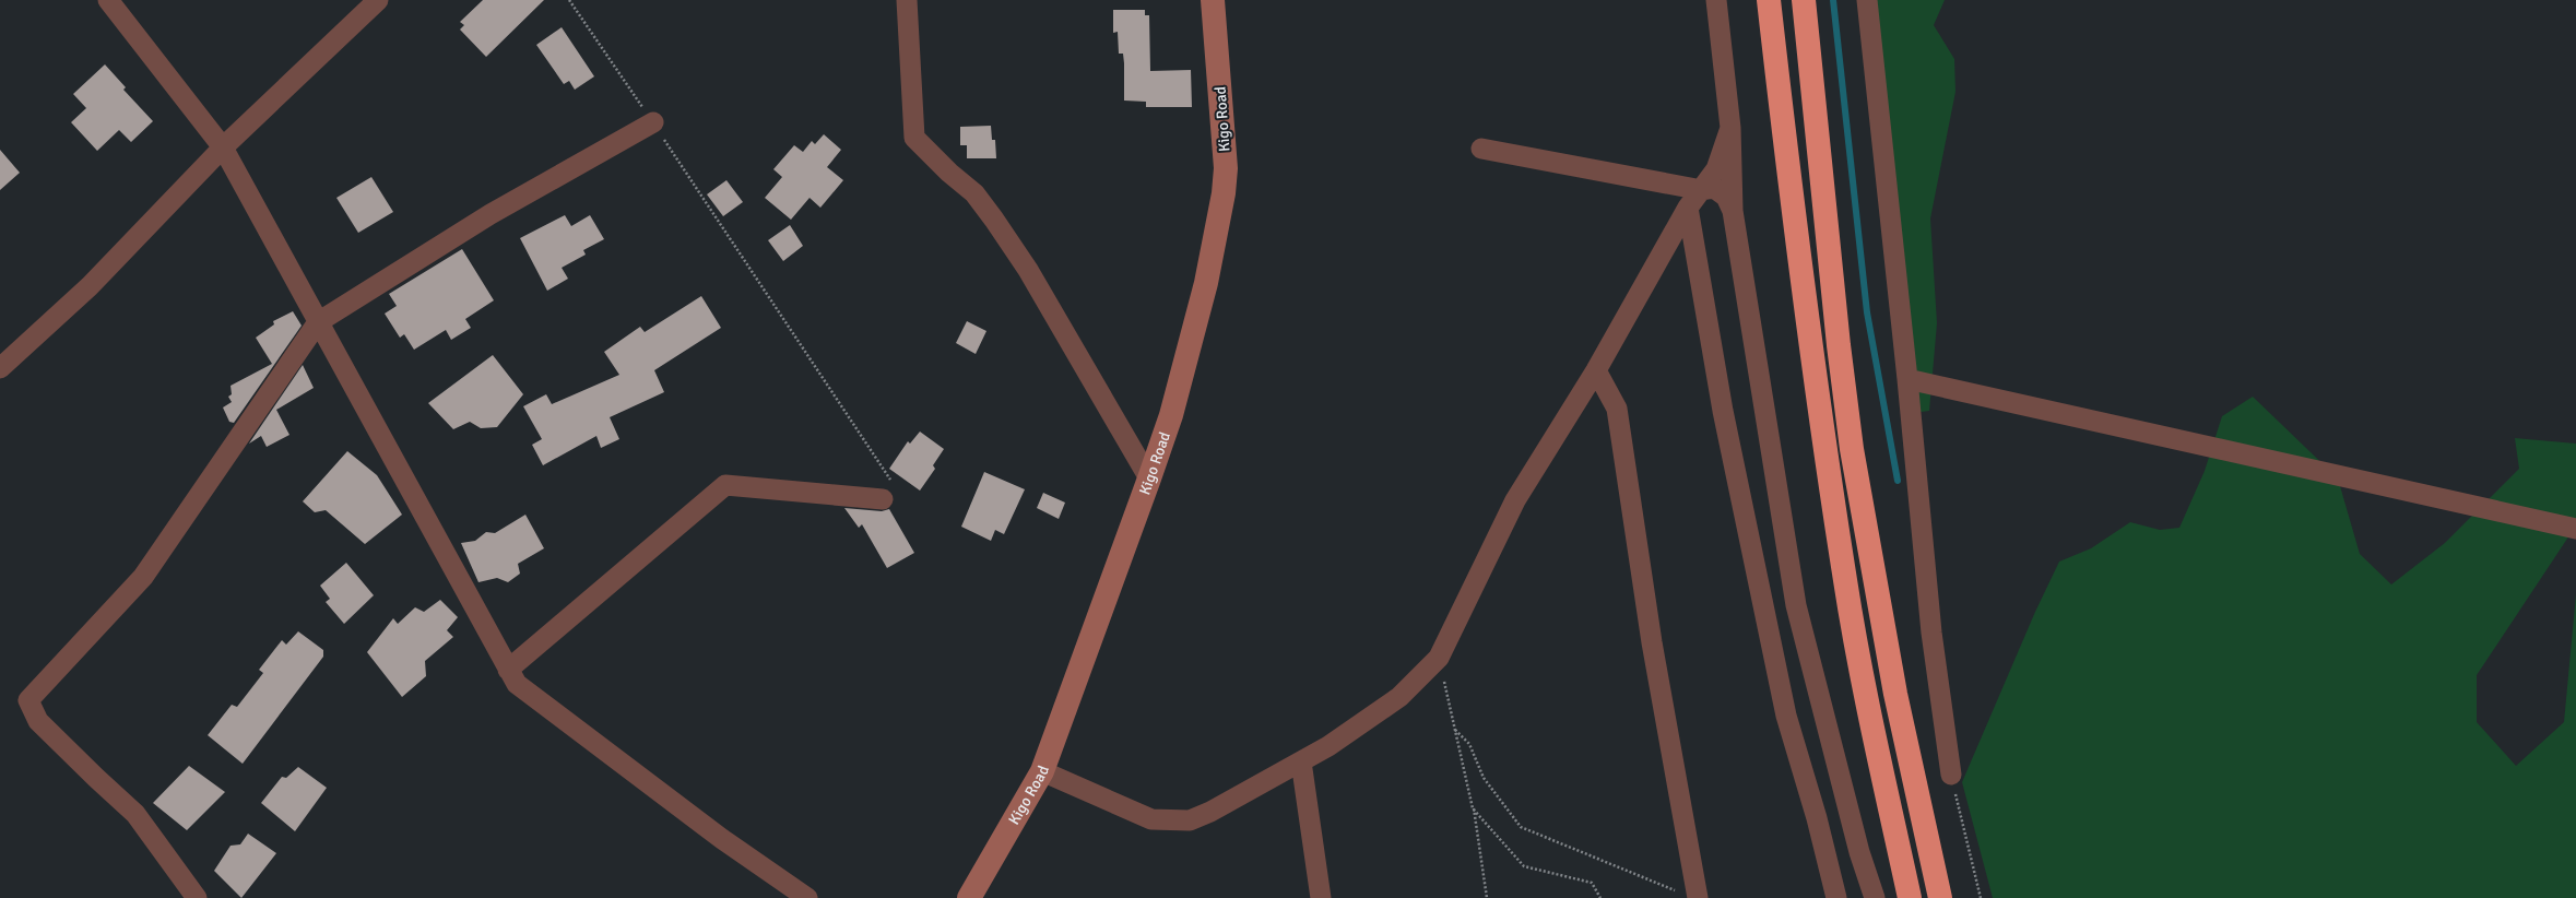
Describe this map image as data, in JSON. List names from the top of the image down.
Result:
{
  "streets": {
    "street": ["Kigo Road"]
  }
}
